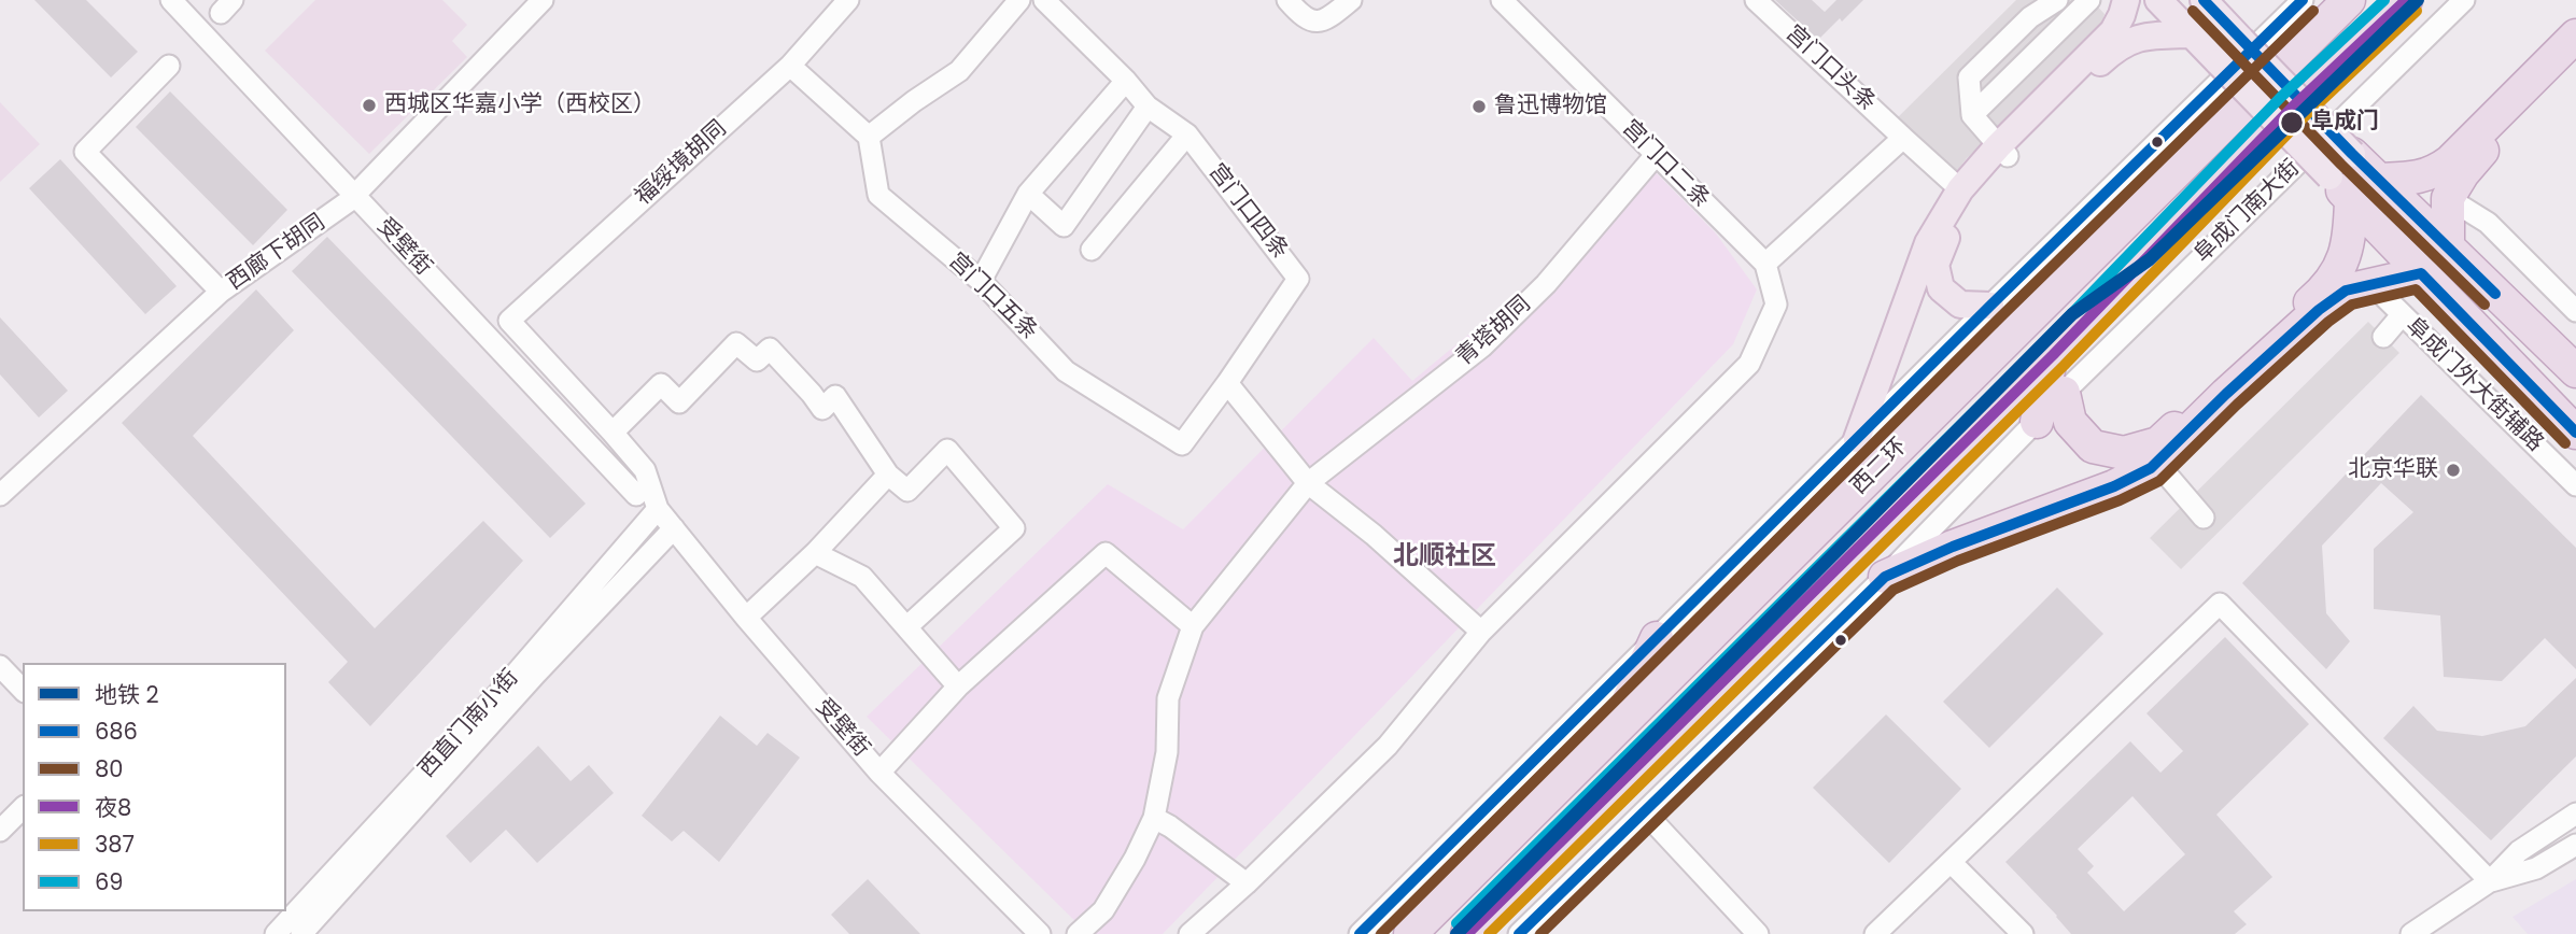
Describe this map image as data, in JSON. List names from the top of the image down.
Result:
{
  "streets": {
    "highway": ["西二环"],
    "street": [
      "宫门口头条",
      "福绥境胡同",
      "宫门口二条",
      "宫门口四条",
      "阜成门南大街",
      "受壁街",
      "西廊下胡同",
      "宫门口五条",
      "青塔胡同",
      "阜成门外大街辅路",
      "西直门南小街"
    ]
  },
  "crossings": [
    ["宫门口二条", "青塔胡同"],
    ["宫门口四条", "宫门口五条"],
    ["受壁街", "西直门南小街"]
  ],
  "districts": ["北顺社区"],
  "places": [
    "西城区华嘉小学（西校区）",
    "鲁迅博物馆",
    "阜成门",
    "北京华联"
  ],
  "lines": [
    "metro line 2",
    "transit line 686",
    "transit line 夜8",
    "transit line 69",
    "transit line 80",
    "transit line 387"
  ],
  "legend": [
    "地铁 2",
    "686",
    "80",
    "夜8",
    "387",
    "69"
  ]
}
